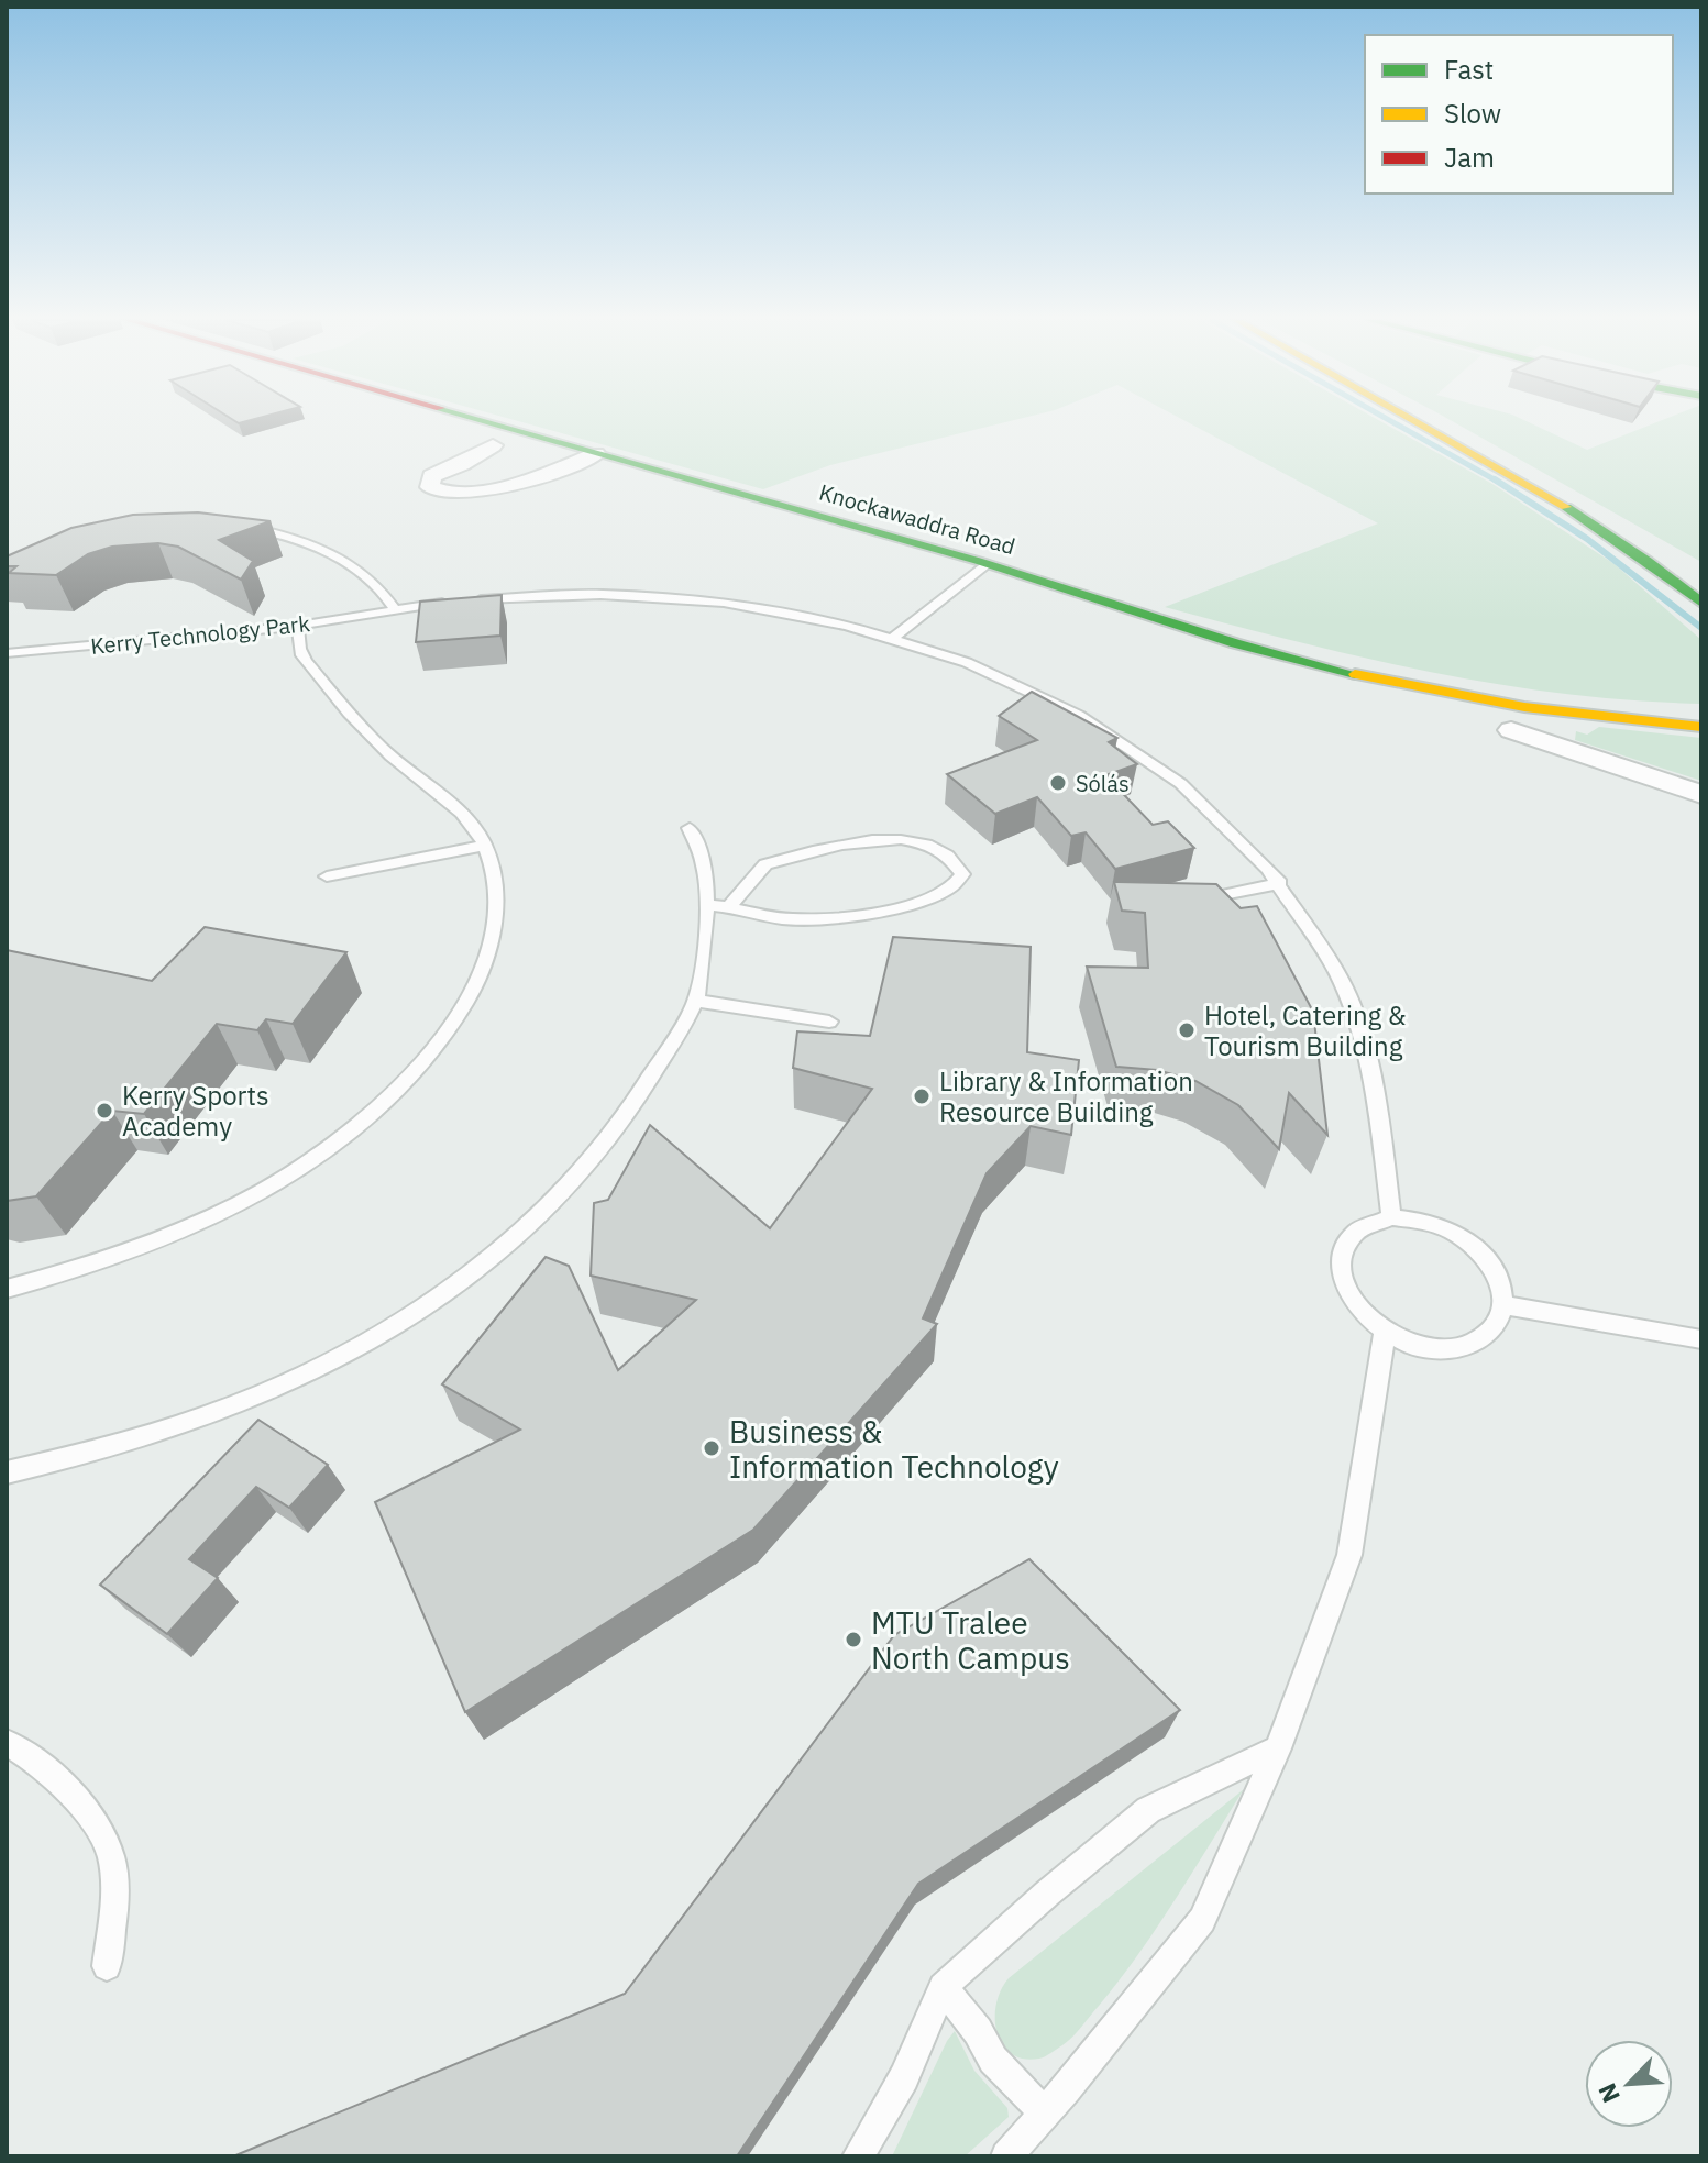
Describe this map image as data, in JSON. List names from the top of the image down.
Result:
{
  "streets": {
    "street": ["Knockawaddra Road"],
    "lane": ["Kerry Technology Park"]
  },
  "places": [
    "Sólás",
    "Hotel, Catering & Tourism Building",
    "Library & Information Resource Building",
    "Kerry Sports Academy",
    "Business & Information Technology",
    "MTU Tralee North Campus"
  ],
  "legend": ["Fast", "Slow", "Jam"],
  "north": "bottom left"
}
